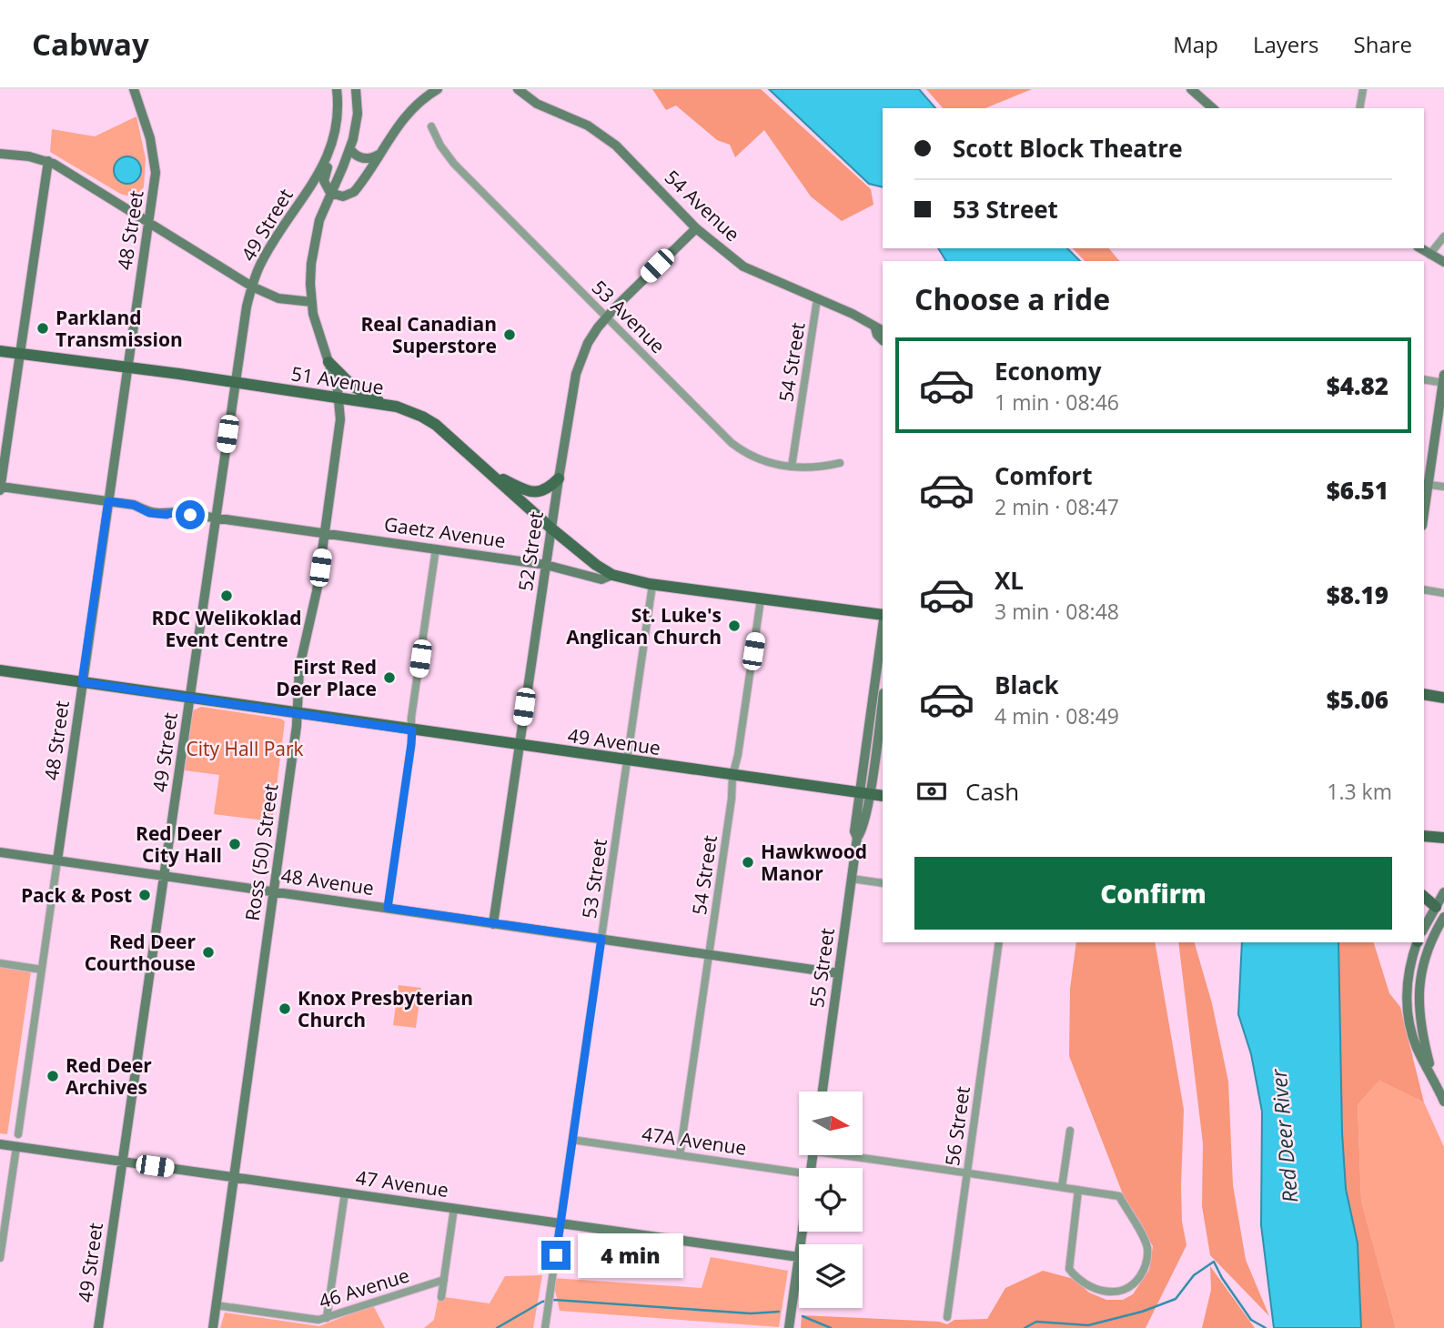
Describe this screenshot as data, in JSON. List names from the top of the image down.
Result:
{
  "streets": {
    "main road": ["51 Avenue", "Gaetz Avenue", "49 Avenue"],
    "street": [
      "54 Avenue",
      "49 Street",
      "48 Street",
      "53 Avenue",
      "54 Street",
      "52 Street",
      "Ross (50) Street",
      "53 Street",
      "48 Avenue",
      "55 Street",
      "56 Street",
      "47A Avenue",
      "47 Avenue",
      "46 Avenue"
    ]
  },
  "crossings": [
    ["54 Avenue", "54 Street"],
    ["54 Avenue", "52 Street"],
    ["49 Street", "51 Avenue"],
    ["49 Street", "Gaetz Avenue"],
    ["49 Street", "49 Avenue"],
    ["49 Street", "48 Avenue"],
    ["49 Street", "47 Avenue"],
    ["48 Street", "51 Avenue"],
    ["48 Street", "Gaetz Avenue"],
    ["48 Street", "49 Avenue"],
    ["48 Street", "48 Avenue"],
    ["53 Avenue", "54 Street"],
    ["53 Avenue", "52 Street"],
    ["54 Street", "Gaetz Avenue"],
    ["54 Street", "49 Avenue"],
    ["54 Street", "48 Avenue"],
    ["54 Street", "47A Avenue"],
    ["51 Avenue", "Gaetz Avenue"],
    ["51 Avenue", "52 Street"],
    ["51 Avenue", "Ross (50) Street"],
    ["Gaetz Avenue", "52 Street"],
    ["Gaetz Avenue", "Ross (50) Street"],
    ["Gaetz Avenue", "53 Street"],
    ["52 Street", "49 Avenue"],
    ["52 Street", "48 Avenue"],
    ["49 Avenue", "Ross (50) Street"],
    ["49 Avenue", "53 Street"],
    ["49 Avenue", "55 Street"],
    ["Ross (50) Street", "48 Avenue"],
    ["Ross (50) Street", "47 Avenue"],
    ["Ross (50) Street", "46 Avenue"],
    ["53 Street", "48 Avenue"],
    ["53 Street", "47A Avenue"],
    ["53 Street", "47 Avenue"],
    ["48 Avenue", "55 Street"]
  ],
  "water": ["Red Deer River"],
  "parks": ["City Hall Park"],
  "places": [
    "Parkland Transmission",
    "Real Canadian Superstore",
    "RDC Welikoklad Event Centre",
    "St. Luke's Anglican Church",
    "First Red Deer Place",
    "Red Deer City Hall",
    "Hawkwood Manor",
    "Pack & Post",
    "Red Deer Courthouse",
    "Knox Presbyterian Church",
    "Red Deer Archives"
  ],
  "north": "right",
  "page": {
    "header": "Cabway",
    "nav": ["Map", "Layers", "Share"],
    "banner": ["Scott Block Theatre", "53 Street"],
    "heading": "Choose a ride",
    "list": [
      {
        "name": "Economy",
        "note": "1 min · 08:46",
        "value": "$4.82"
      },
      {
        "name": "Comfort",
        "note": "2 min · 08:47",
        "value": "$6.51"
      },
      {
        "name": "XL",
        "note": "3 min · 08:48",
        "value": "$8.19"
      },
      {
        "name": "Black",
        "note": "4 min · 08:49",
        "value": "$5.06"
      }
    ],
    "pay": ["Cash", "1.3 km"],
    "buttons": "Confirm",
    "bubble": "4 min"
  }
}
